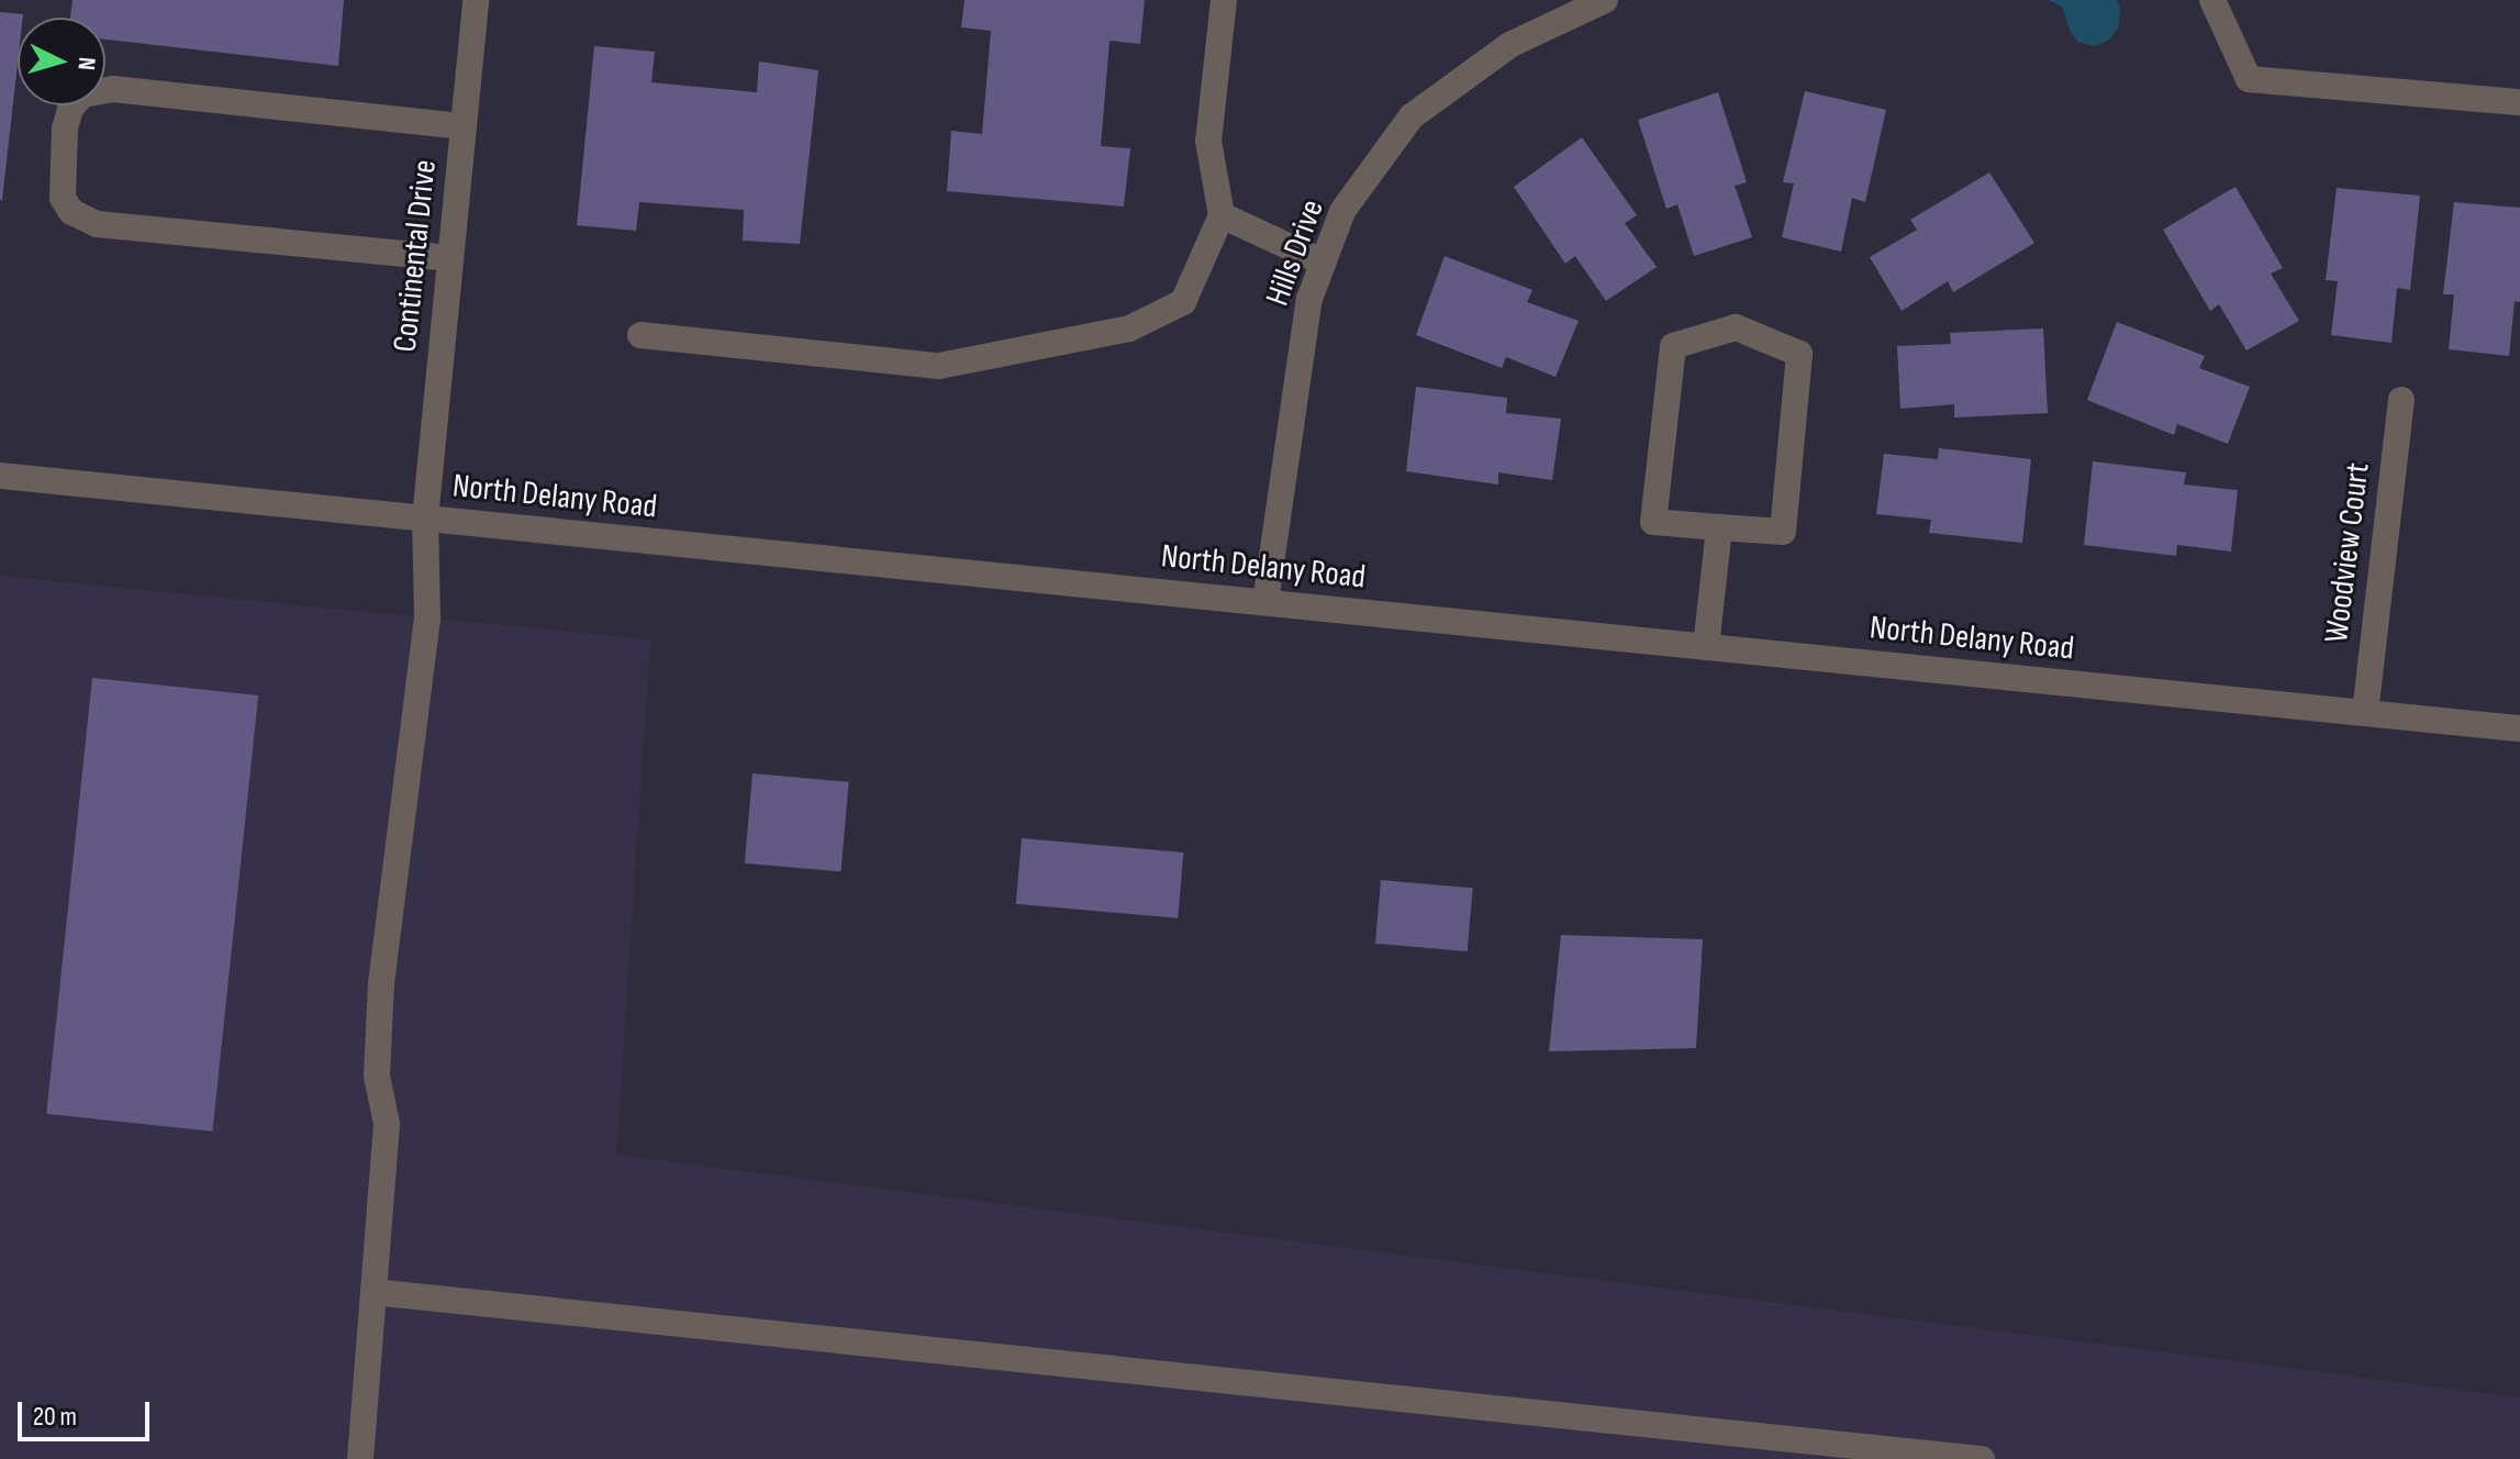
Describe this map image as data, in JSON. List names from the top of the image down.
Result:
{
  "streets": {
    "street": [
      "Hills Drive",
      "Continental Drive",
      "North Delany Road",
      "Woodview Court"
    ]
  },
  "crossings": [
    ["Hills Drive", "North Delany Road"],
    ["Continental Drive", "North Delany Road"],
    ["North Delany Road", "Woodview Court"]
  ],
  "scale_bar": "20 m",
  "north": "right"
}
